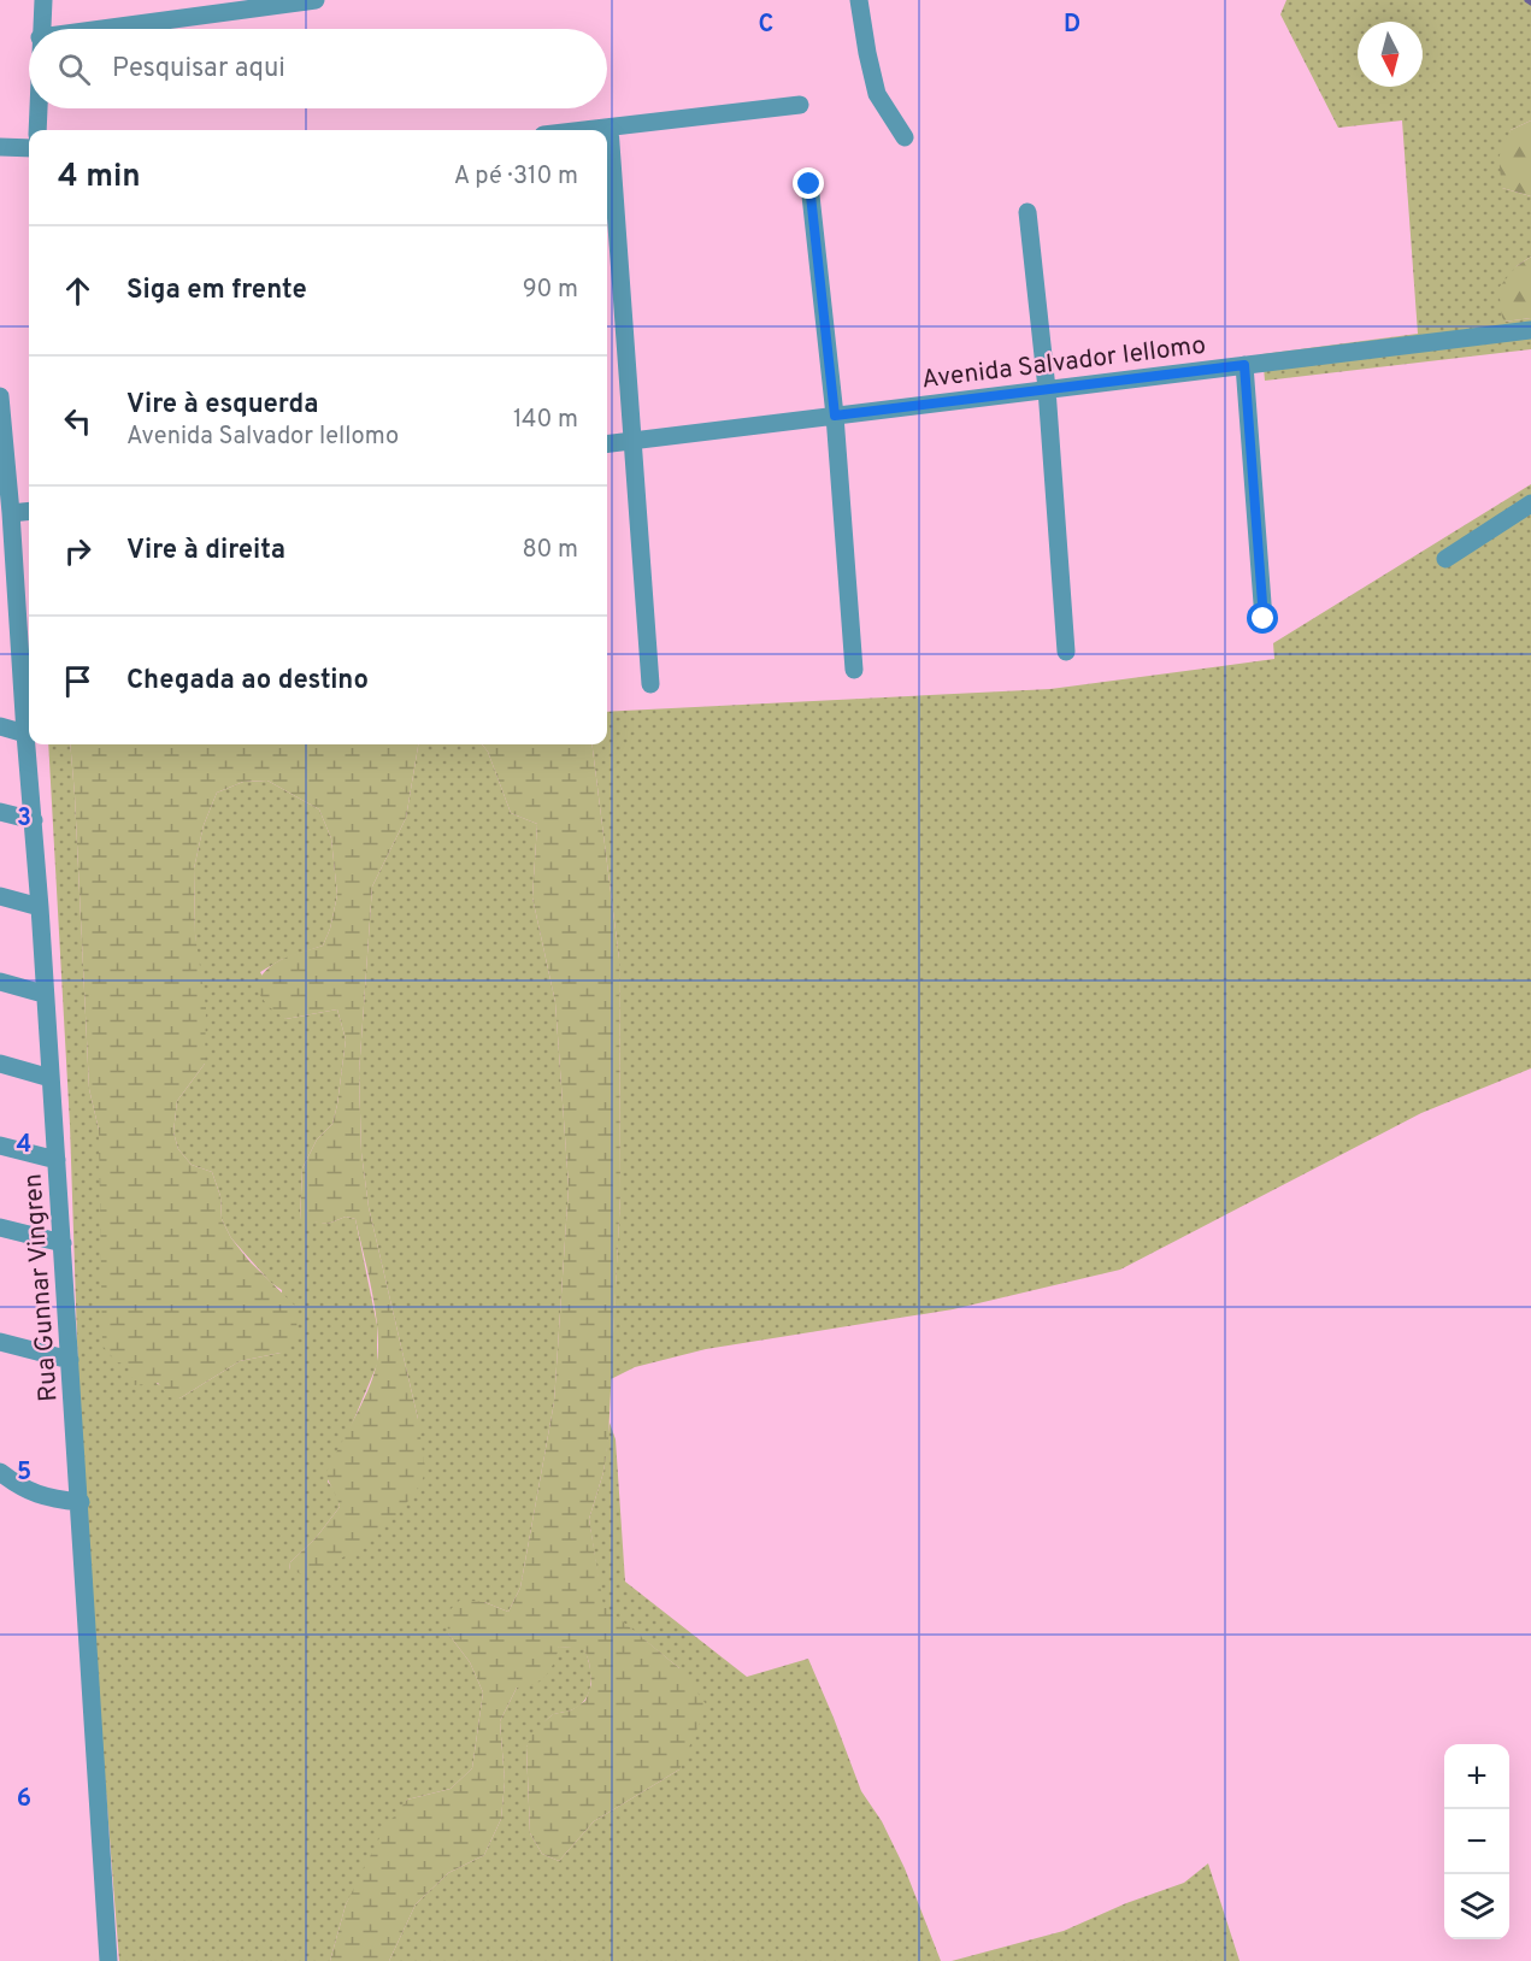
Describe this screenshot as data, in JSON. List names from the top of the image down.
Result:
{
  "streets": {
    "street": ["Avenida Salvador Iellomo", "Rua Gunnar Vingren"]
  },
  "north": "bottom",
  "page": {
    "search": "Pesquisar aqui",
    "heading": ["4 min", "A pé · 310 m"],
    "list": [
      ["Siga em frente", "90 m"],
      ["Vire à esquerda", "Avenida Salvador Iellomo", "140 m"],
      ["Vire à direita", "80 m"],
      "Chegada ao destino"
    ],
    "map_buttons": ["+", "−"]
  },
  "grid": {
    "columns": ["C", "D"],
    "rows": [
      "3",
      "4",
      "5",
      "6"
    ]
  }
}
